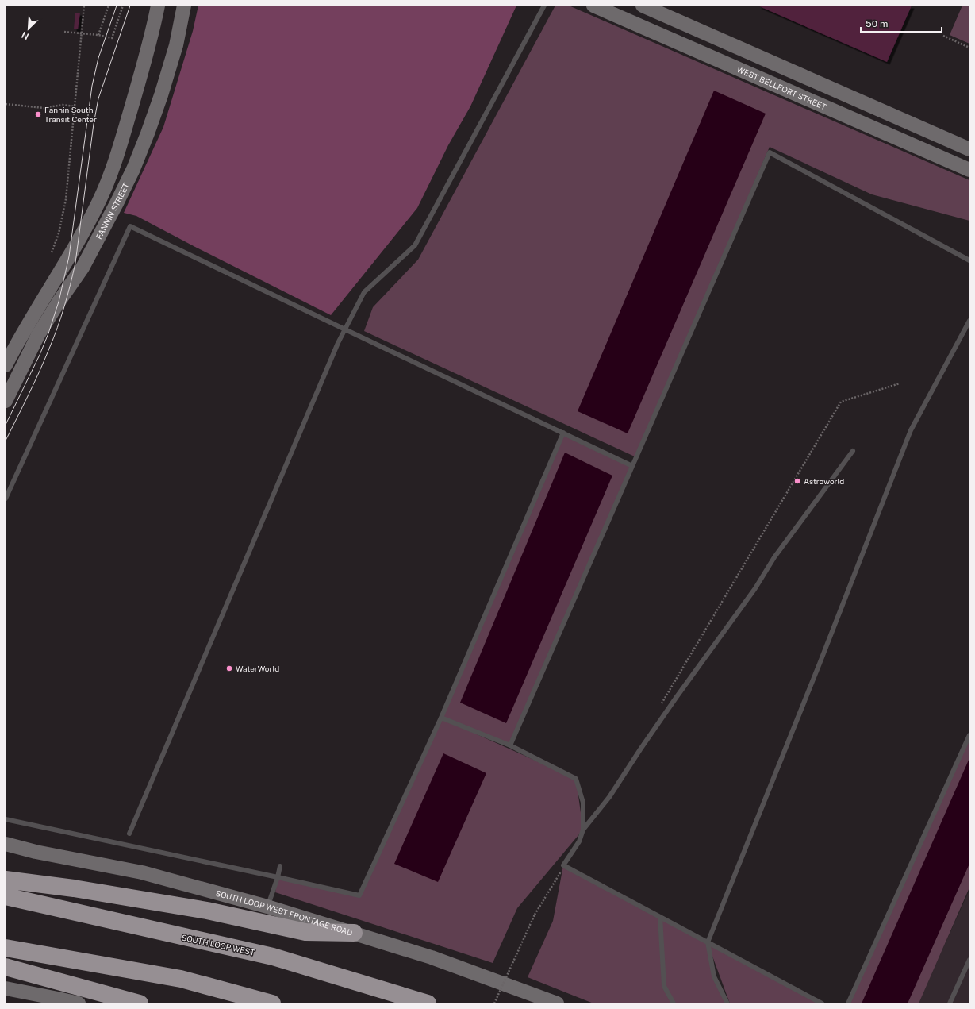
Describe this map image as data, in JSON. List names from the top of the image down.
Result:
{
  "streets": {
    "highway": ["SOUTH LOOP WEST"],
    "main road": ["WEST BELLFORT STREET", "FANNIN STREET", "SOUTH LOOP WEST FRONTAGE ROAD"]
  },
  "places": ["Fannin South Transit Center", "Astroworld", "WaterWorld"],
  "scale_bar": "50 m",
  "north": "bottom left"
}
